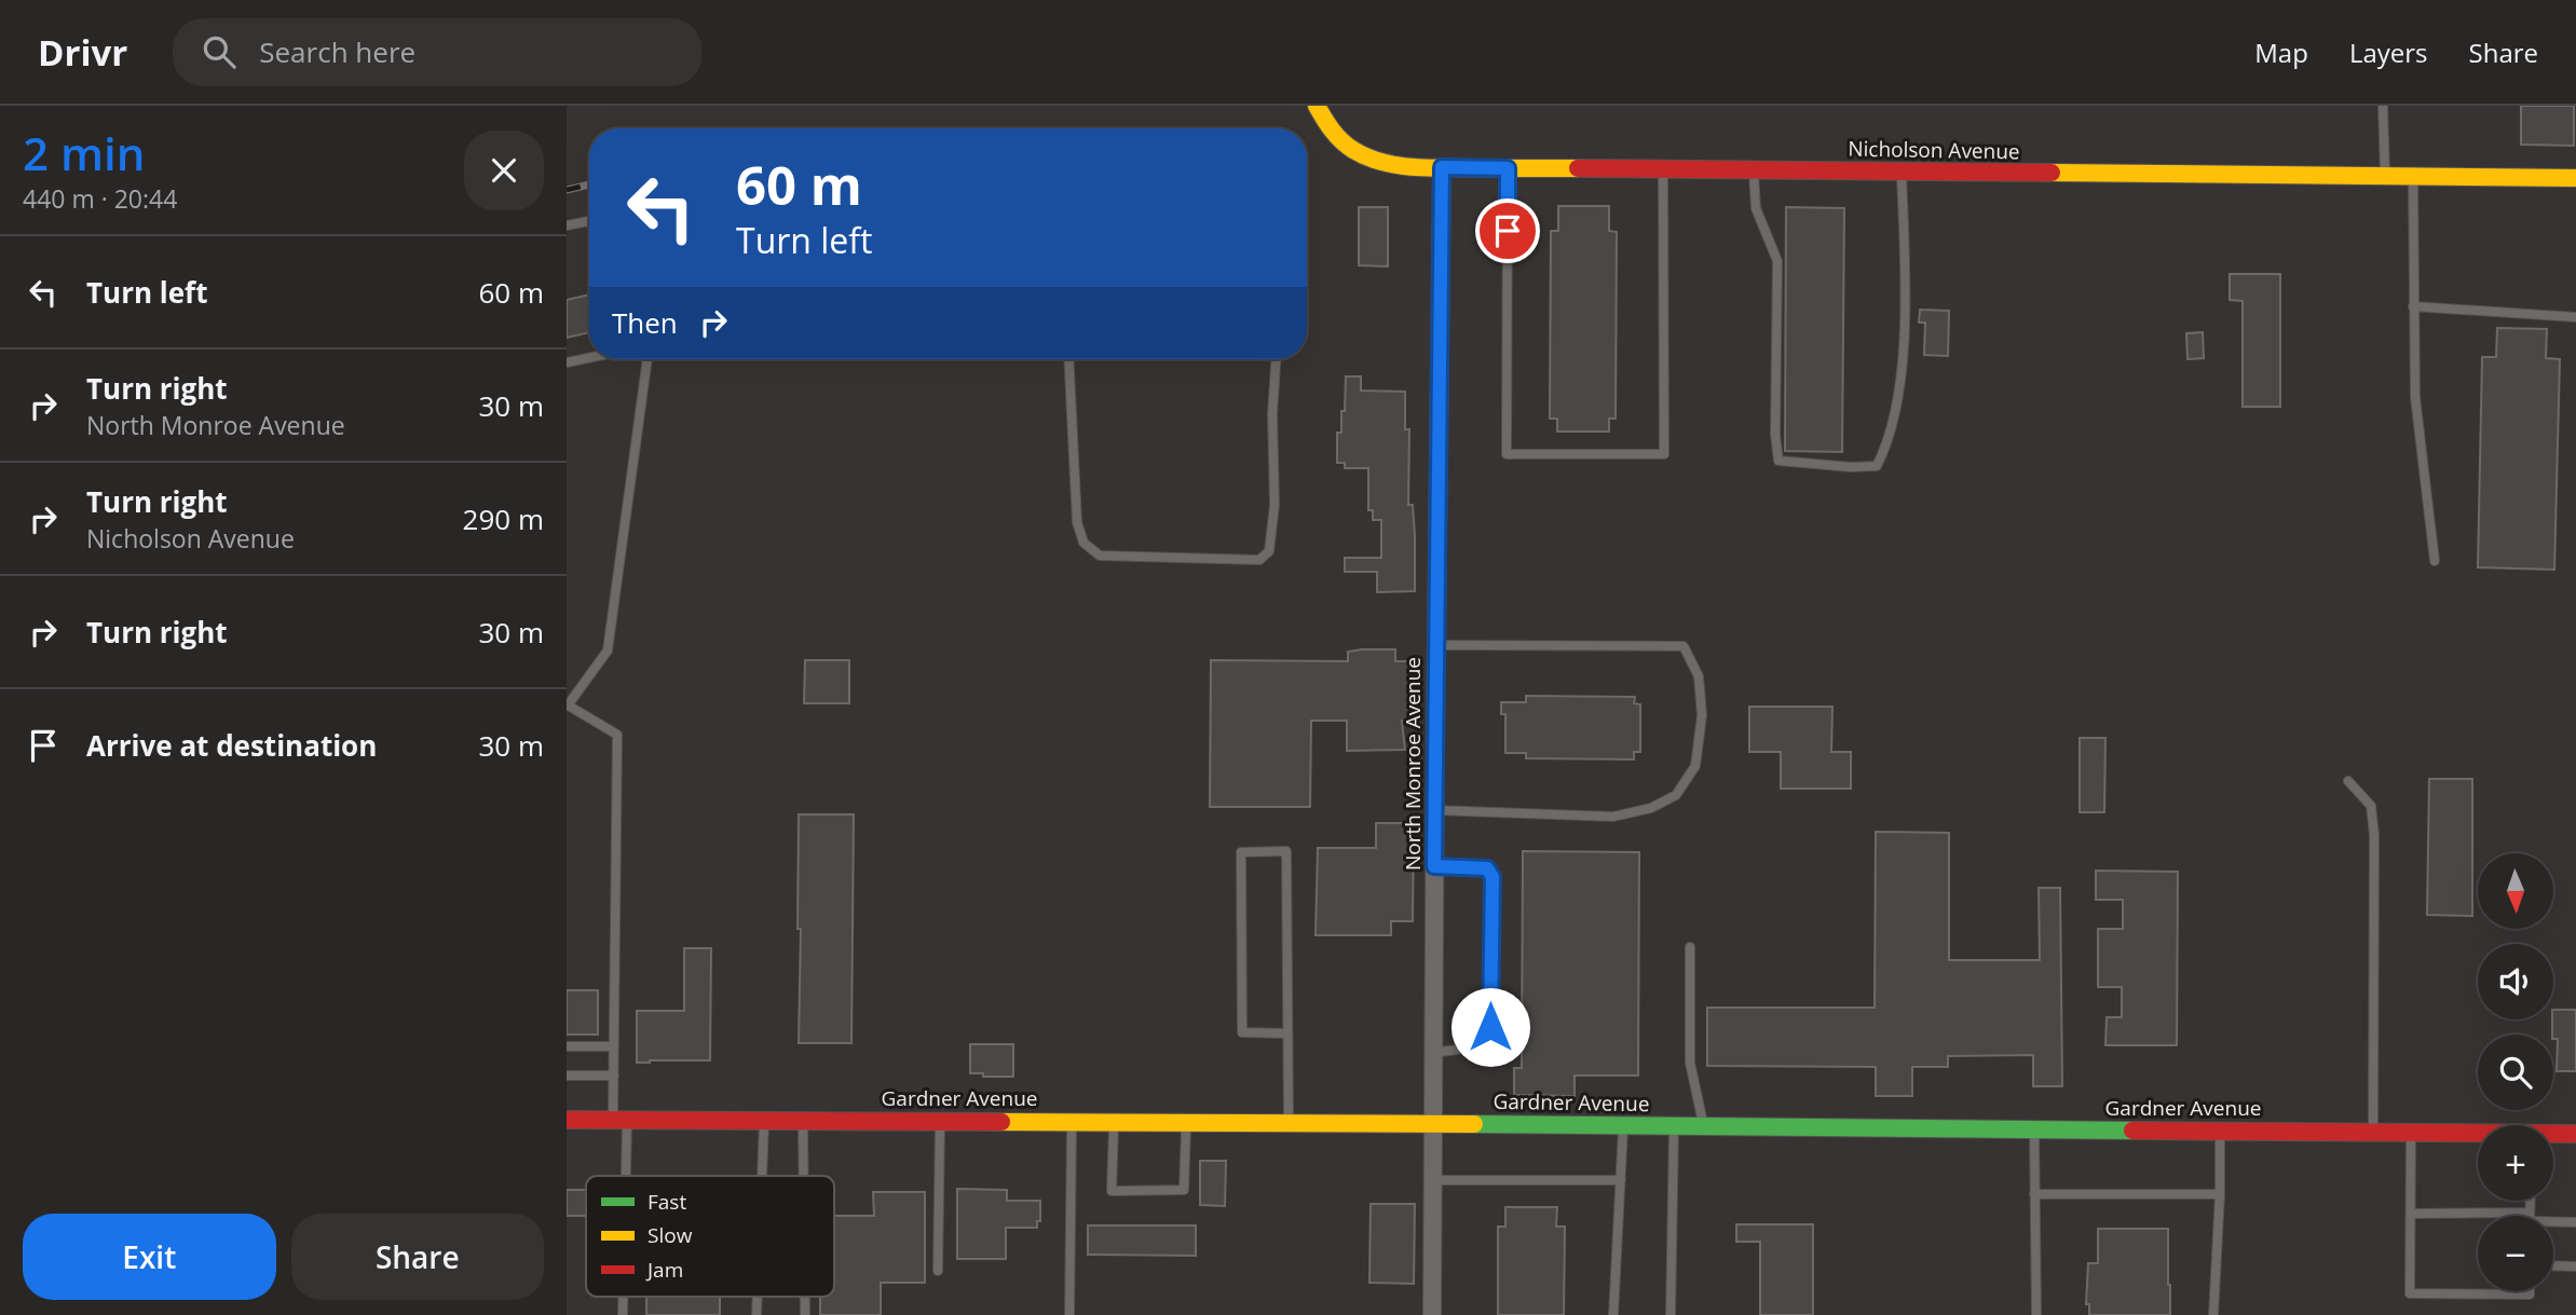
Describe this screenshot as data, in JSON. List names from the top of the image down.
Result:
{
  "streets": {
    "street": ["Nicholson Avenue", "North Monroe Avenue", "Gardner Avenue"]
  },
  "crossings": [
    ["Nicholson Avenue", "North Monroe Avenue"],
    ["North Monroe Avenue", "Gardner Avenue"]
  ],
  "legend": ["Fast", "Slow", "Jam"],
  "north": "bottom",
  "page": {
    "header": "Drivr",
    "search": "Search here",
    "nav": ["Map", "Layers", "Share"],
    "heading": ["2 min", "440 m · 20:44"],
    "turn": ["60 m", "Turn left"],
    "list": [
      {
        "name": "Turn left",
        "value": "60 m"
      },
      {
        "name": "Turn right",
        "note": "North Monroe Avenue",
        "value": "30 m"
      },
      {
        "name": "Turn right",
        "note": "Nicholson Avenue",
        "value": "290 m"
      },
      {
        "name": "Turn right",
        "value": "30 m"
      },
      {
        "name": "Arrive at destination",
        "value": "30 m"
      }
    ],
    "then": "Then",
    "map_buttons": ["+", "−"],
    "buttons": ["Exit", "Share"]
  }
}
